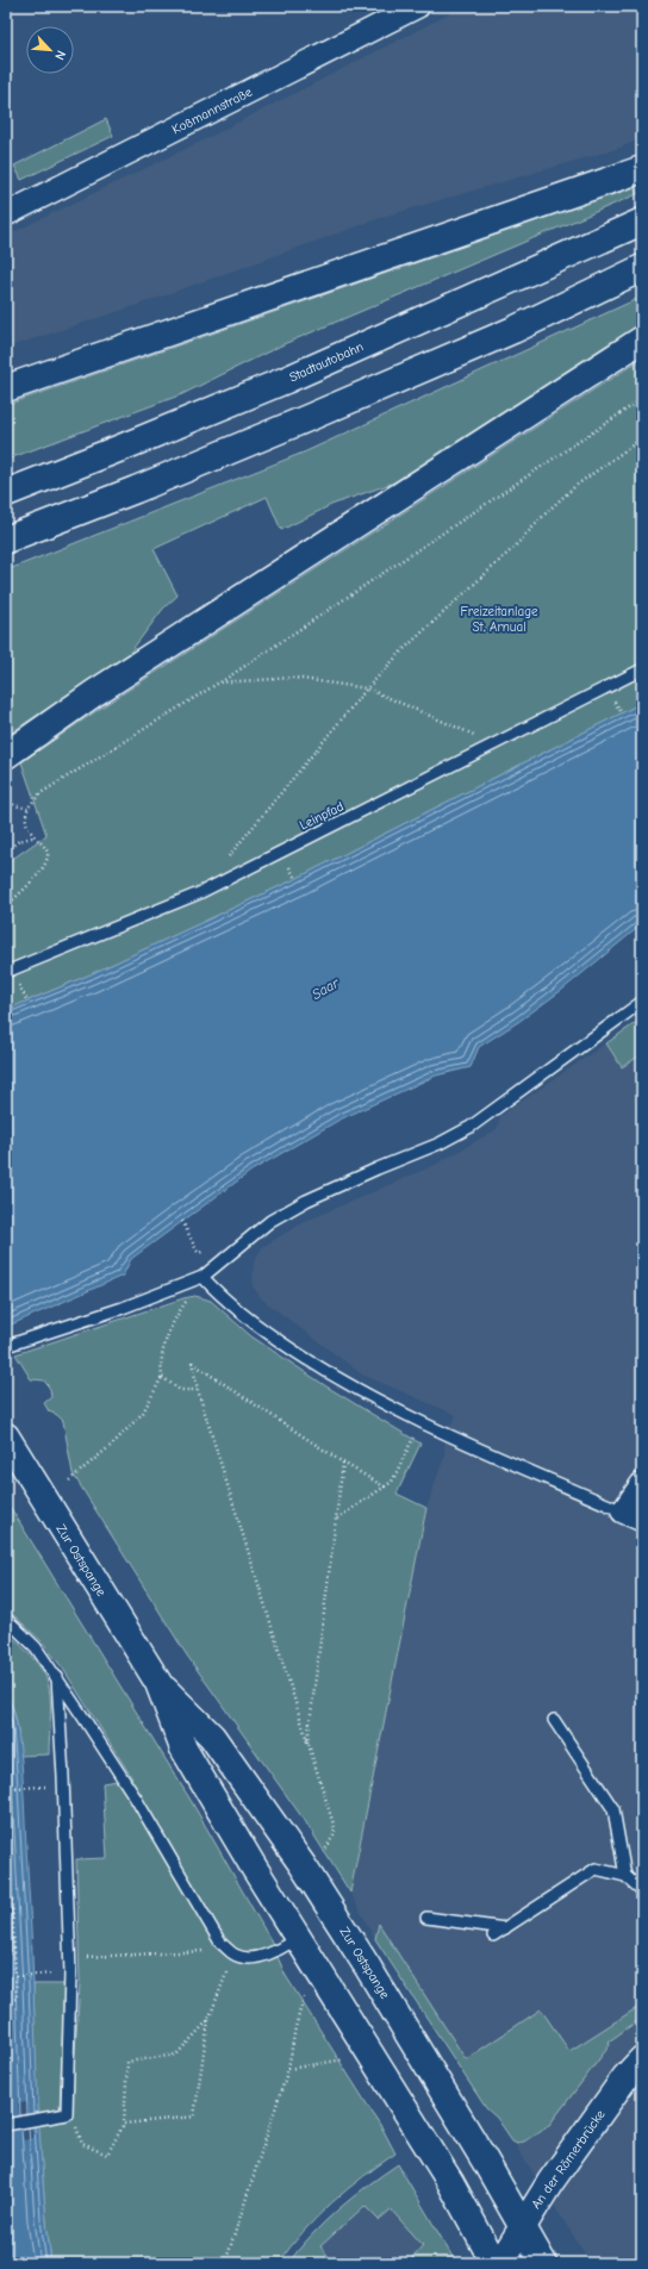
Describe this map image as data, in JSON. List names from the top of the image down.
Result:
{
  "streets": {
    "main road": ["Stadtautobahn", "Zur Ostspange", "An der Römerbrücke"],
    "street": ["Koßmannstraße"],
    "lane": ["Leinpfad"]
  },
  "crossings": [
    ["Zur Ostspange", "An der Römerbrücke"]
  ],
  "water": ["Saar"],
  "parks": ["Freizeitanlage St. Arnual"],
  "north": "bottom right"
}
